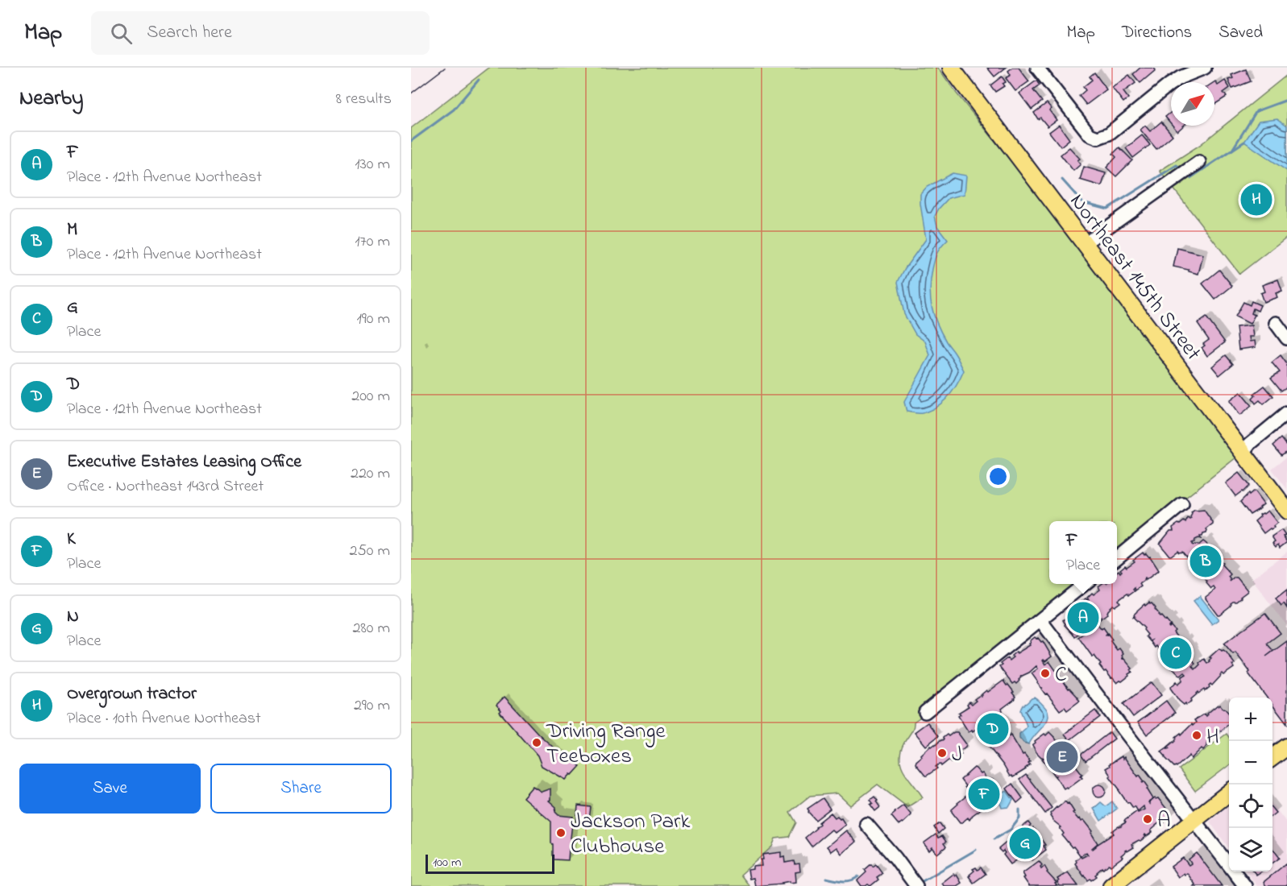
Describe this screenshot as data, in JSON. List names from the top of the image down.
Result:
{
  "streets": {
    "main road": ["Northeast 145th Street"]
  },
  "places": [
    "C",
    "H",
    "Driving Range Teeboxes",
    "J",
    "A",
    "Jackson Park Clubhouse"
  ],
  "scale_bar": "100 m",
  "north": "top right",
  "page": {
    "header": "Map",
    "search": "Search here",
    "nav": ["Map", "Directions", "Saved"],
    "heading": ["Nearby", "8 results"],
    "list": [
      {
        "mark": "A",
        "name": "F",
        "note": "Place · 12th Avenue Northeast",
        "value": "130 m"
      },
      {
        "mark": "B",
        "name": "M",
        "note": "Place · 12th Avenue Northeast",
        "value": "170 m"
      },
      {
        "mark": "C",
        "name": "G",
        "note": "Place",
        "value": "190 m"
      },
      {
        "mark": "D",
        "name": "D",
        "note": "Place · 12th Avenue Northeast",
        "value": "200 m"
      },
      {
        "mark": "E",
        "name": "Executive Estates Leasing Office",
        "note": "Office · Northeast 143rd Street",
        "value": "220 m"
      },
      {
        "mark": "F",
        "name": "K",
        "note": "Place",
        "value": "250 m"
      },
      {
        "mark": "G",
        "name": "N",
        "note": "Place",
        "value": "280 m"
      },
      {
        "mark": "H",
        "name": "Overgrown tractor",
        "note": "Place · 10th Avenue Northeast",
        "value": "290 m"
      }
    ],
    "pins": [
      "H",
      "B",
      "A",
      "C",
      "D",
      "E",
      "F",
      "G"
    ],
    "popup": ["F", "Place"],
    "map_buttons": ["+", "−"],
    "buttons": ["Save", "Share"],
    "scale": "100 m"
  }
}
